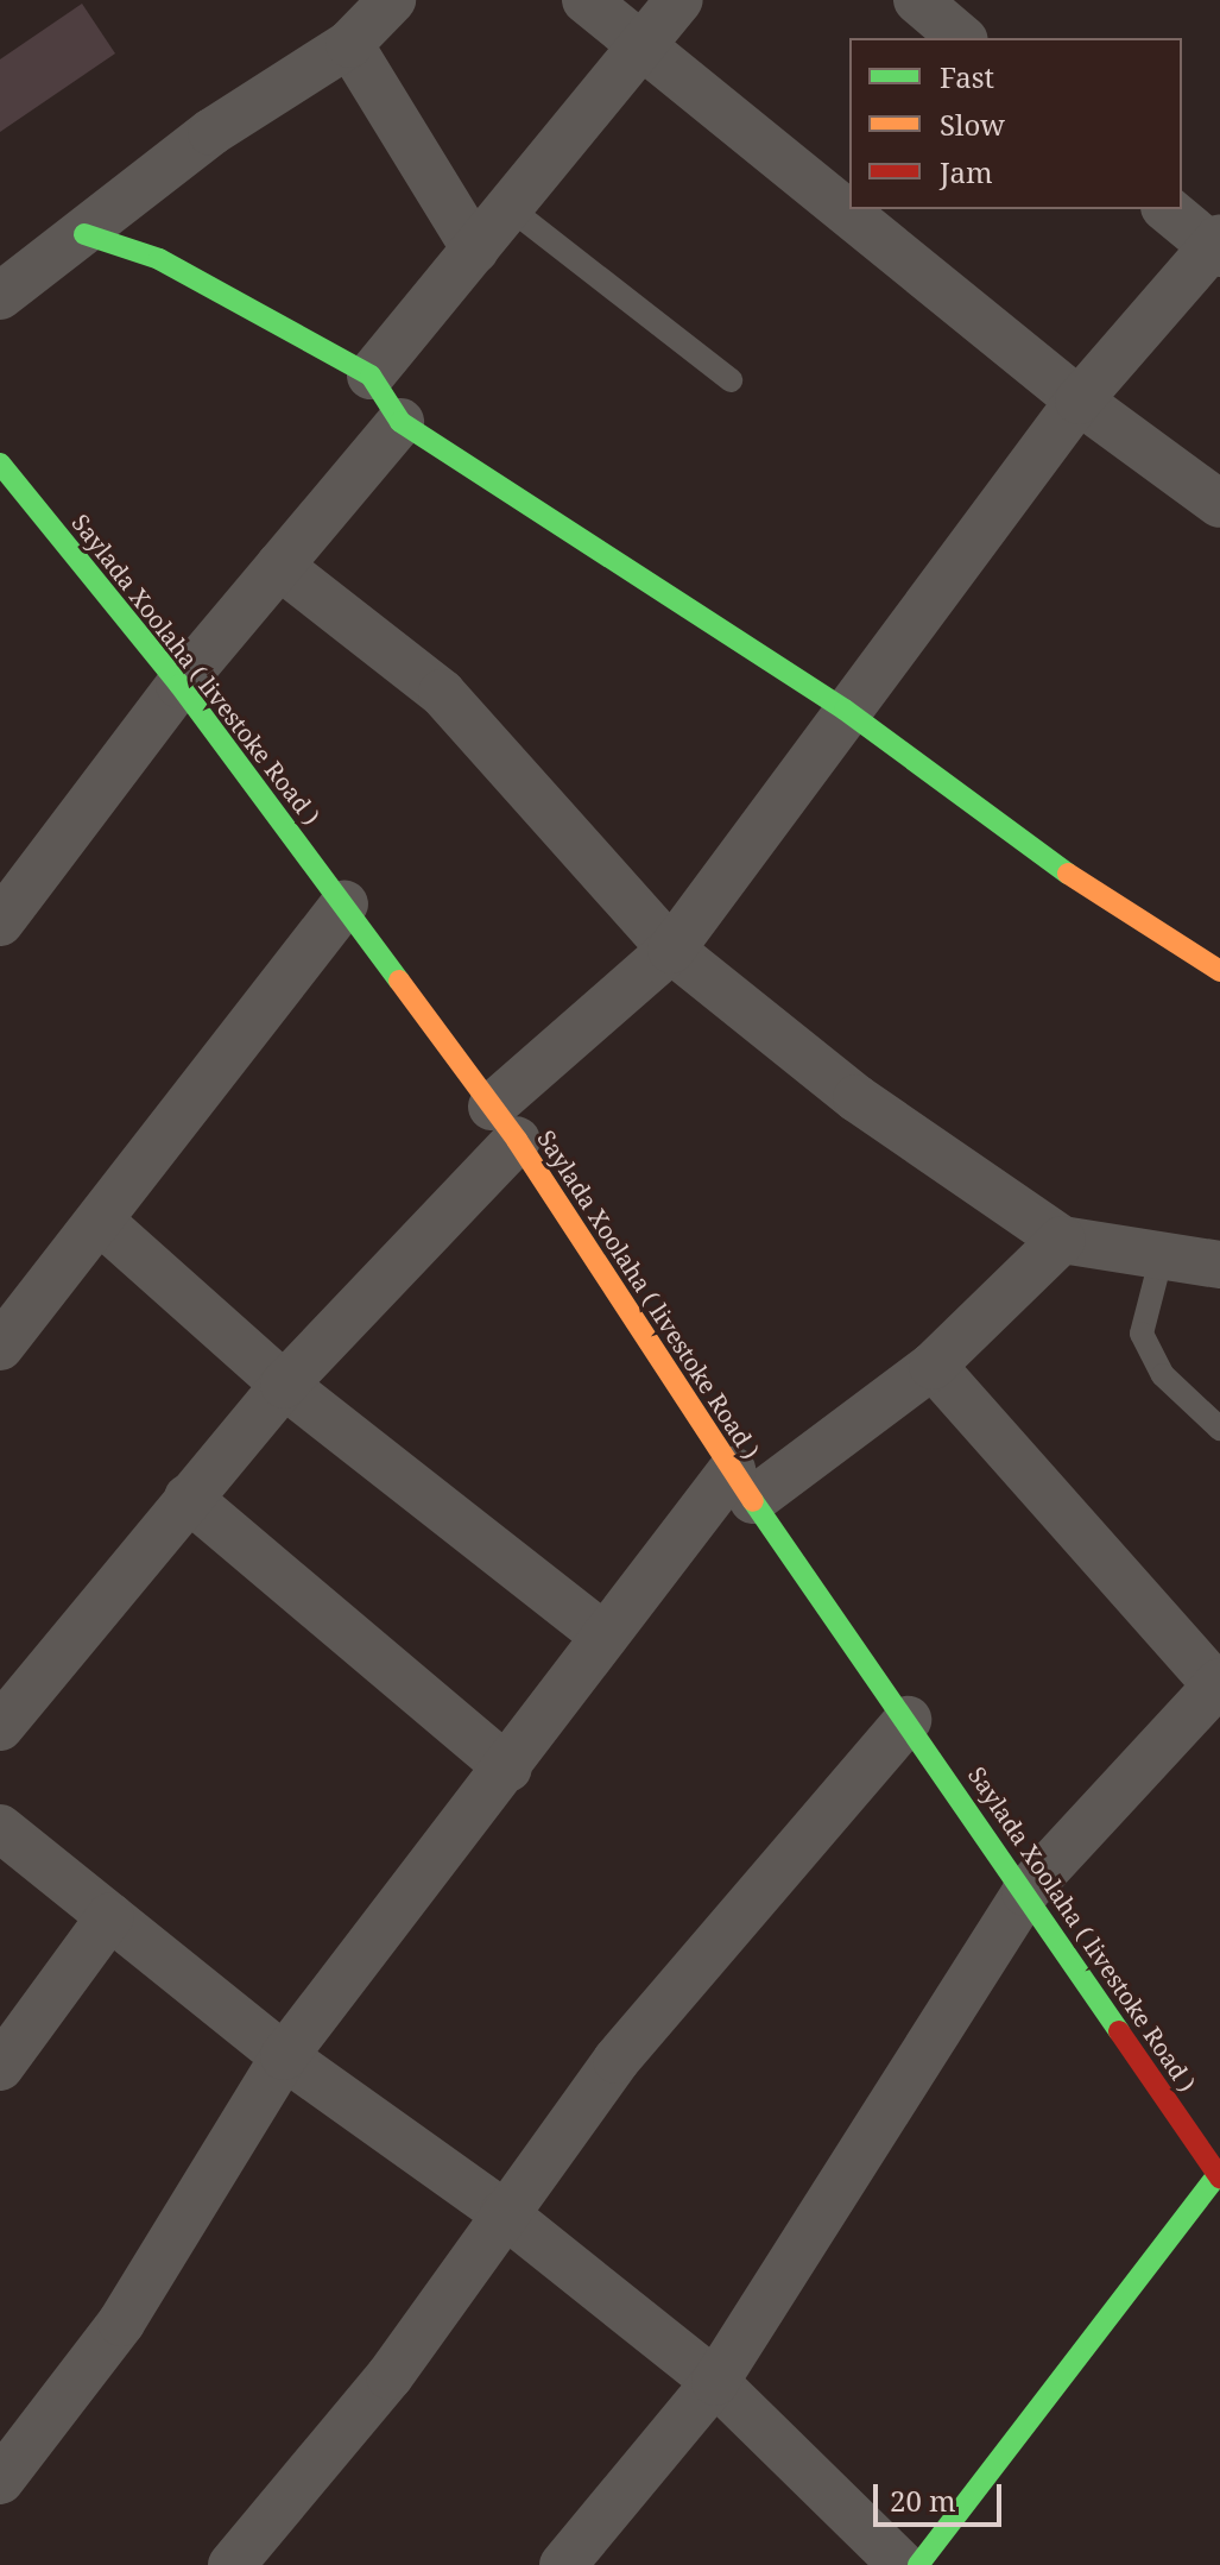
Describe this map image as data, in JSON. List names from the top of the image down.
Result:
{
  "streets": {
    "street": ["Saylada Xoolaha ( livestoke Road )"]
  },
  "legend": ["Fast", "Slow", "Jam"],
  "scale_bar": "20 m"
}
